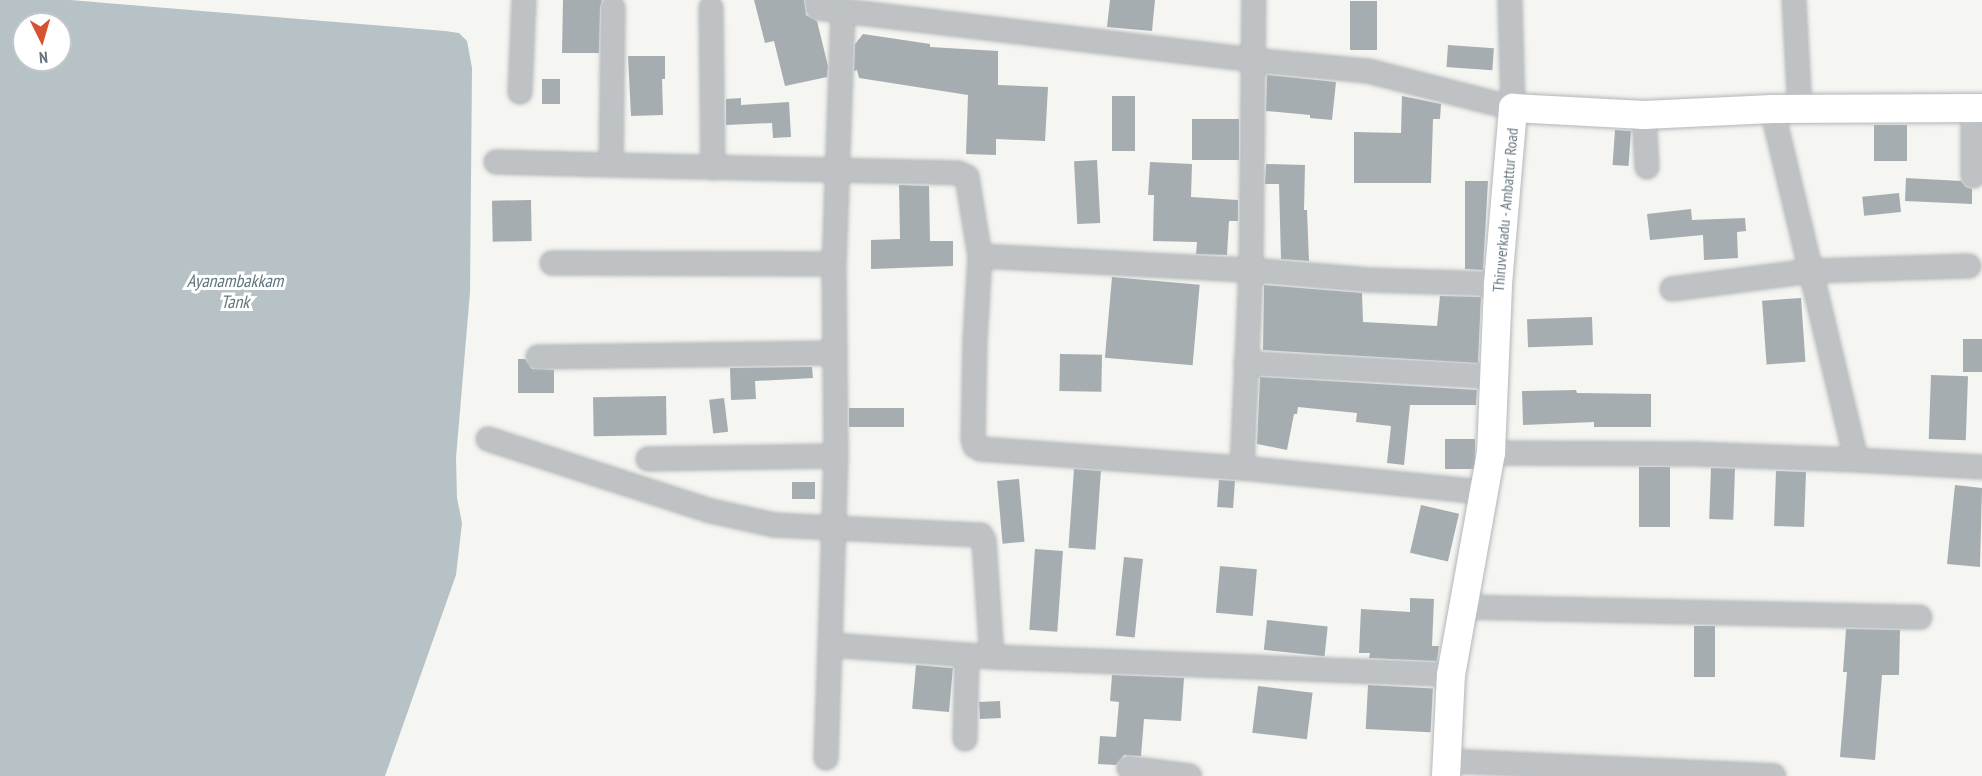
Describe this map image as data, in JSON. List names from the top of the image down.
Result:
{
  "streets": {
    "main road": ["Thiruverkadu - Ambattur Road"]
  },
  "water": ["Ayanambakkam Tank"],
  "north": "bottom"
}
